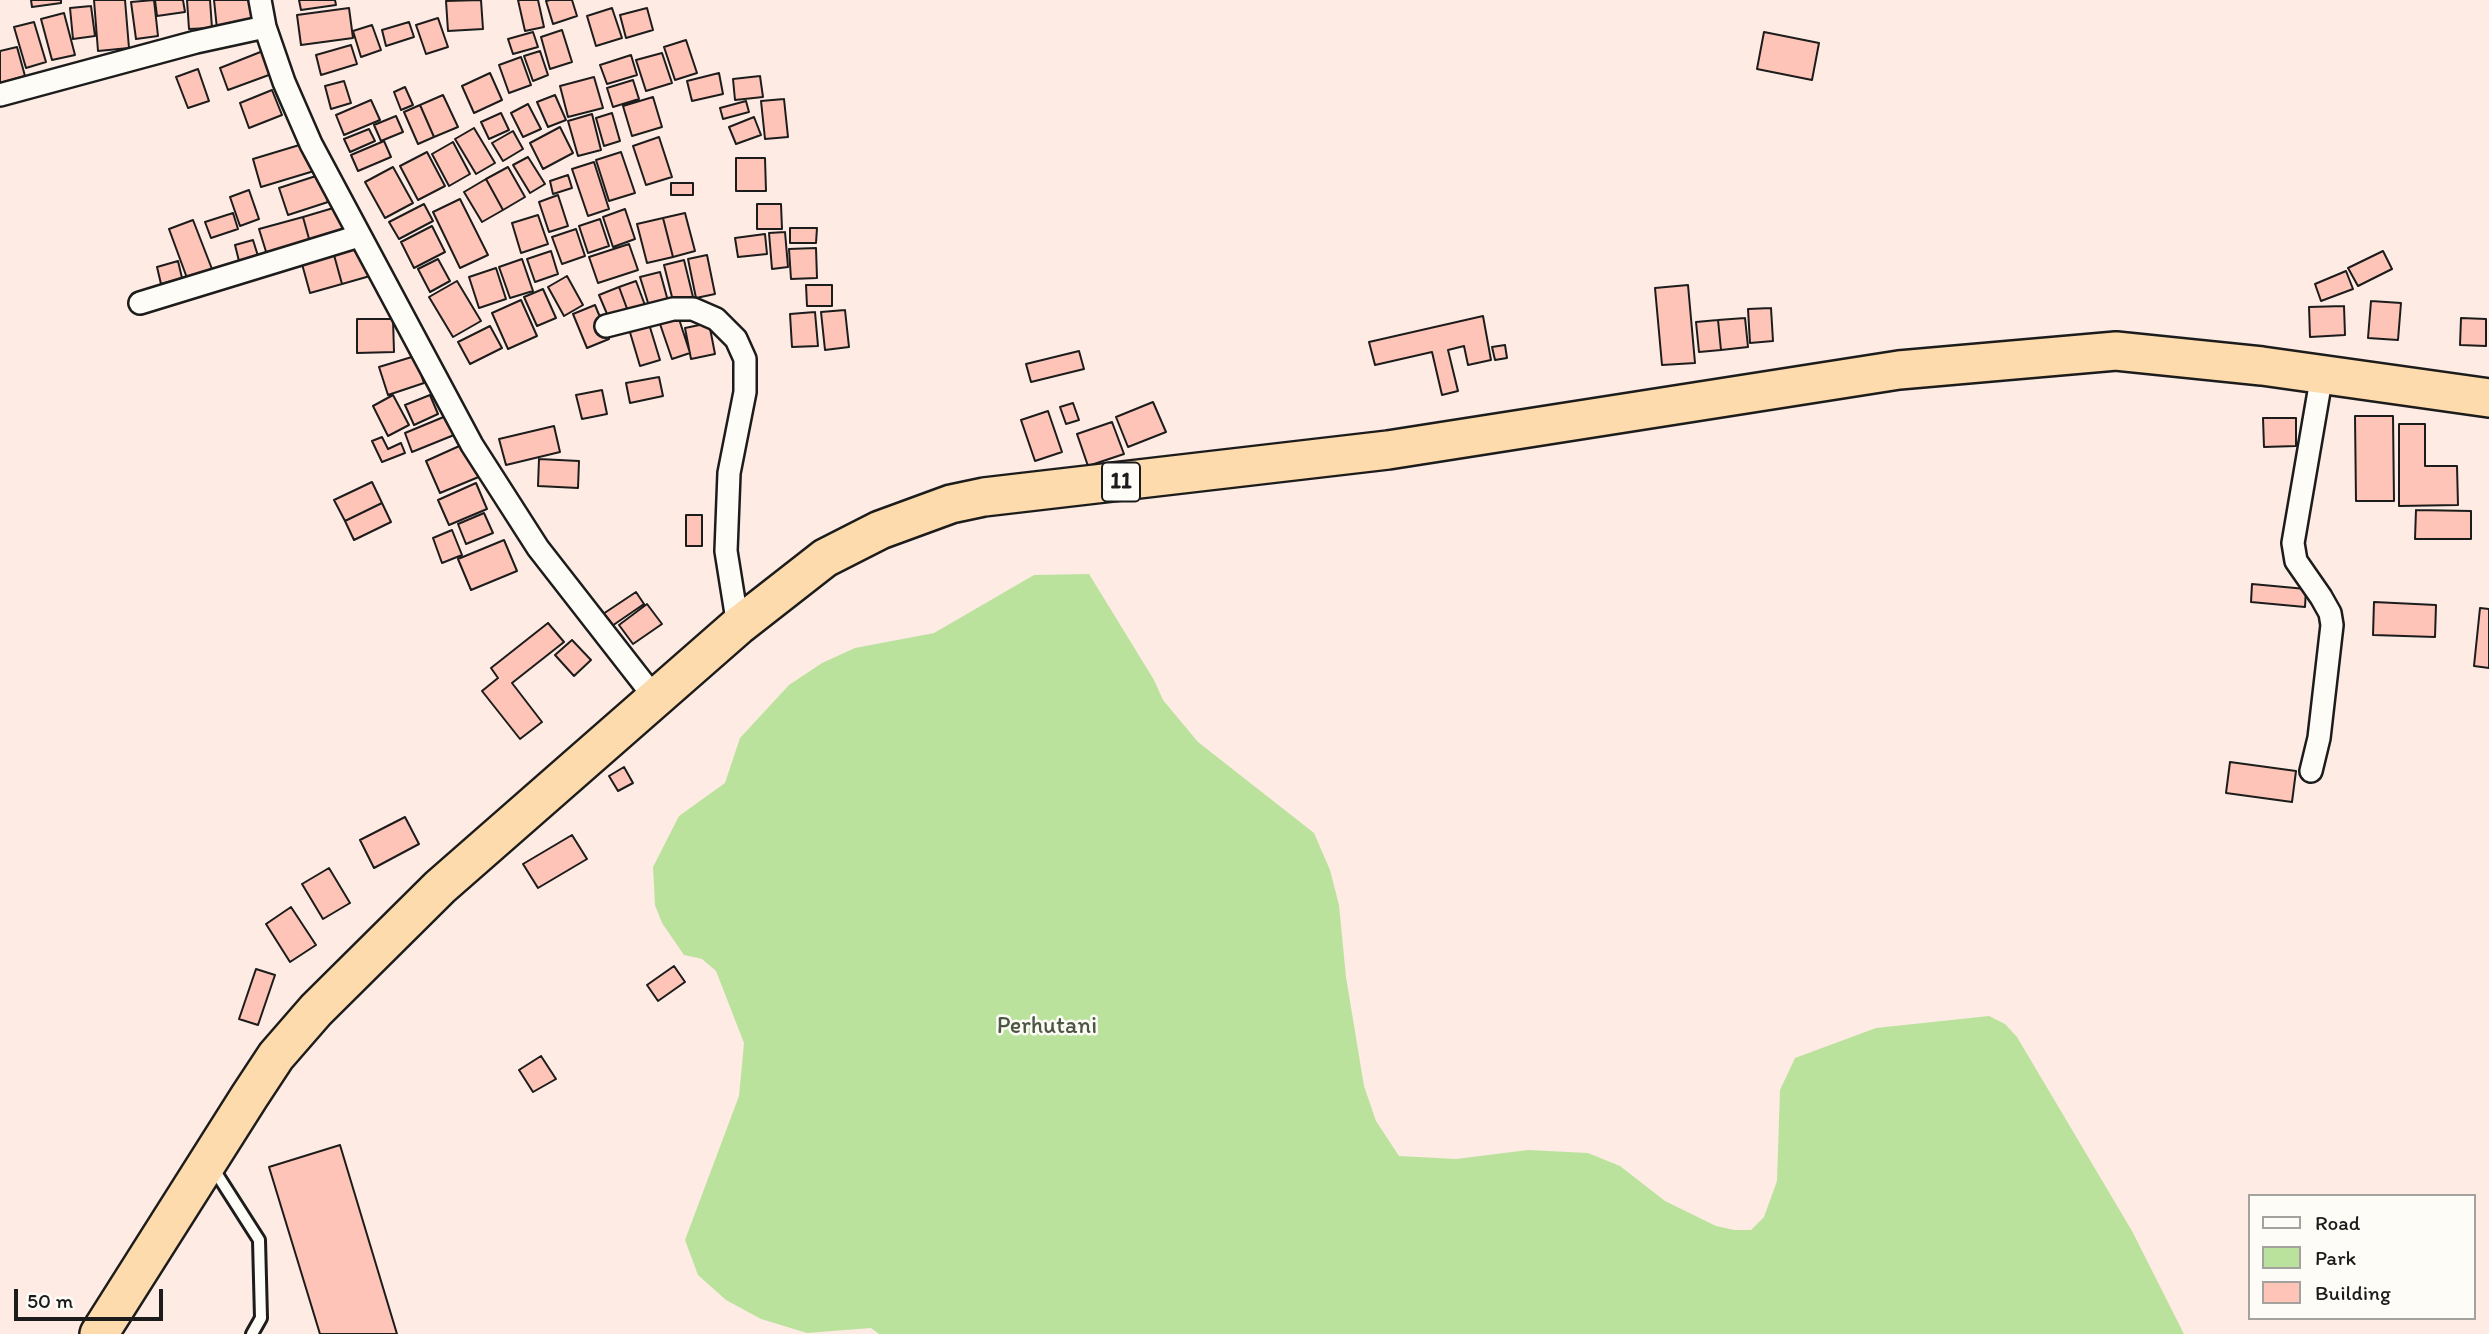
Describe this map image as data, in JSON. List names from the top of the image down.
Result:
{
  "streets": {
    "highway": ["11"]
  },
  "parks": ["Perhutani"],
  "legend": ["Road", "Park", "Building"],
  "scale_bar": "50 m"
}
